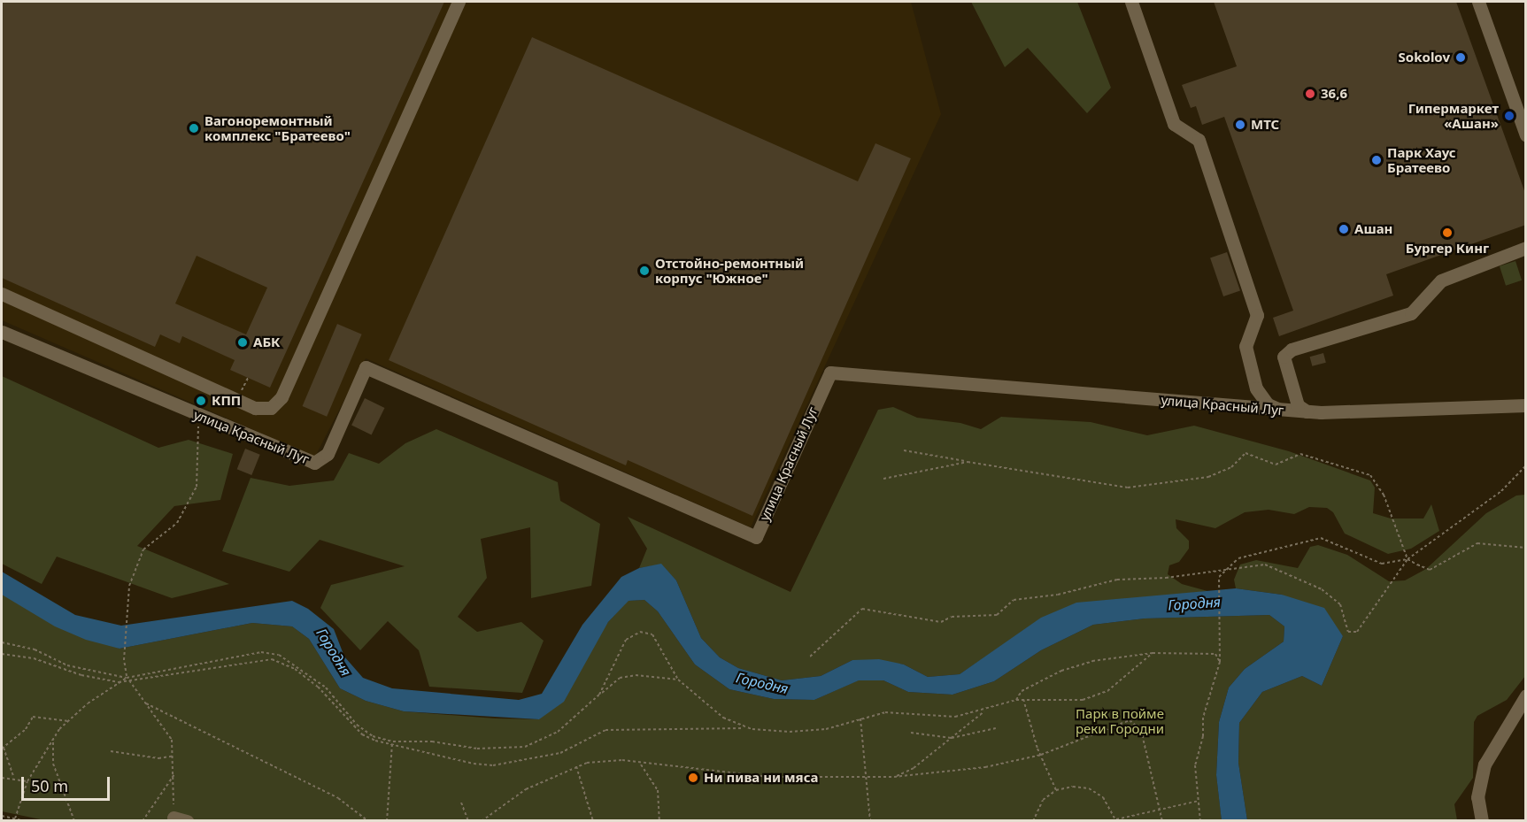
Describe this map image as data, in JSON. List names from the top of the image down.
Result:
{
  "streets": {
    "street": ["улица Красный Луг"]
  },
  "water": ["Городня"],
  "parks": ["Парк в пойме реки Городни"],
  "places": [
    "Sokolov",
    "36,6",
    "Гипермаркет «Ашан»",
    "МТС",
    "Вагоноремонтный комплекс \"Братеево\"",
    "Парк Хаус Братеево",
    "Ашан",
    "Бургер Кинг",
    "Отстойно-ремонтный корпус \"Южное\"",
    "АБК",
    "КПП",
    "Ни пива ни мяса"
  ],
  "scale_bar": "50 m"
}
